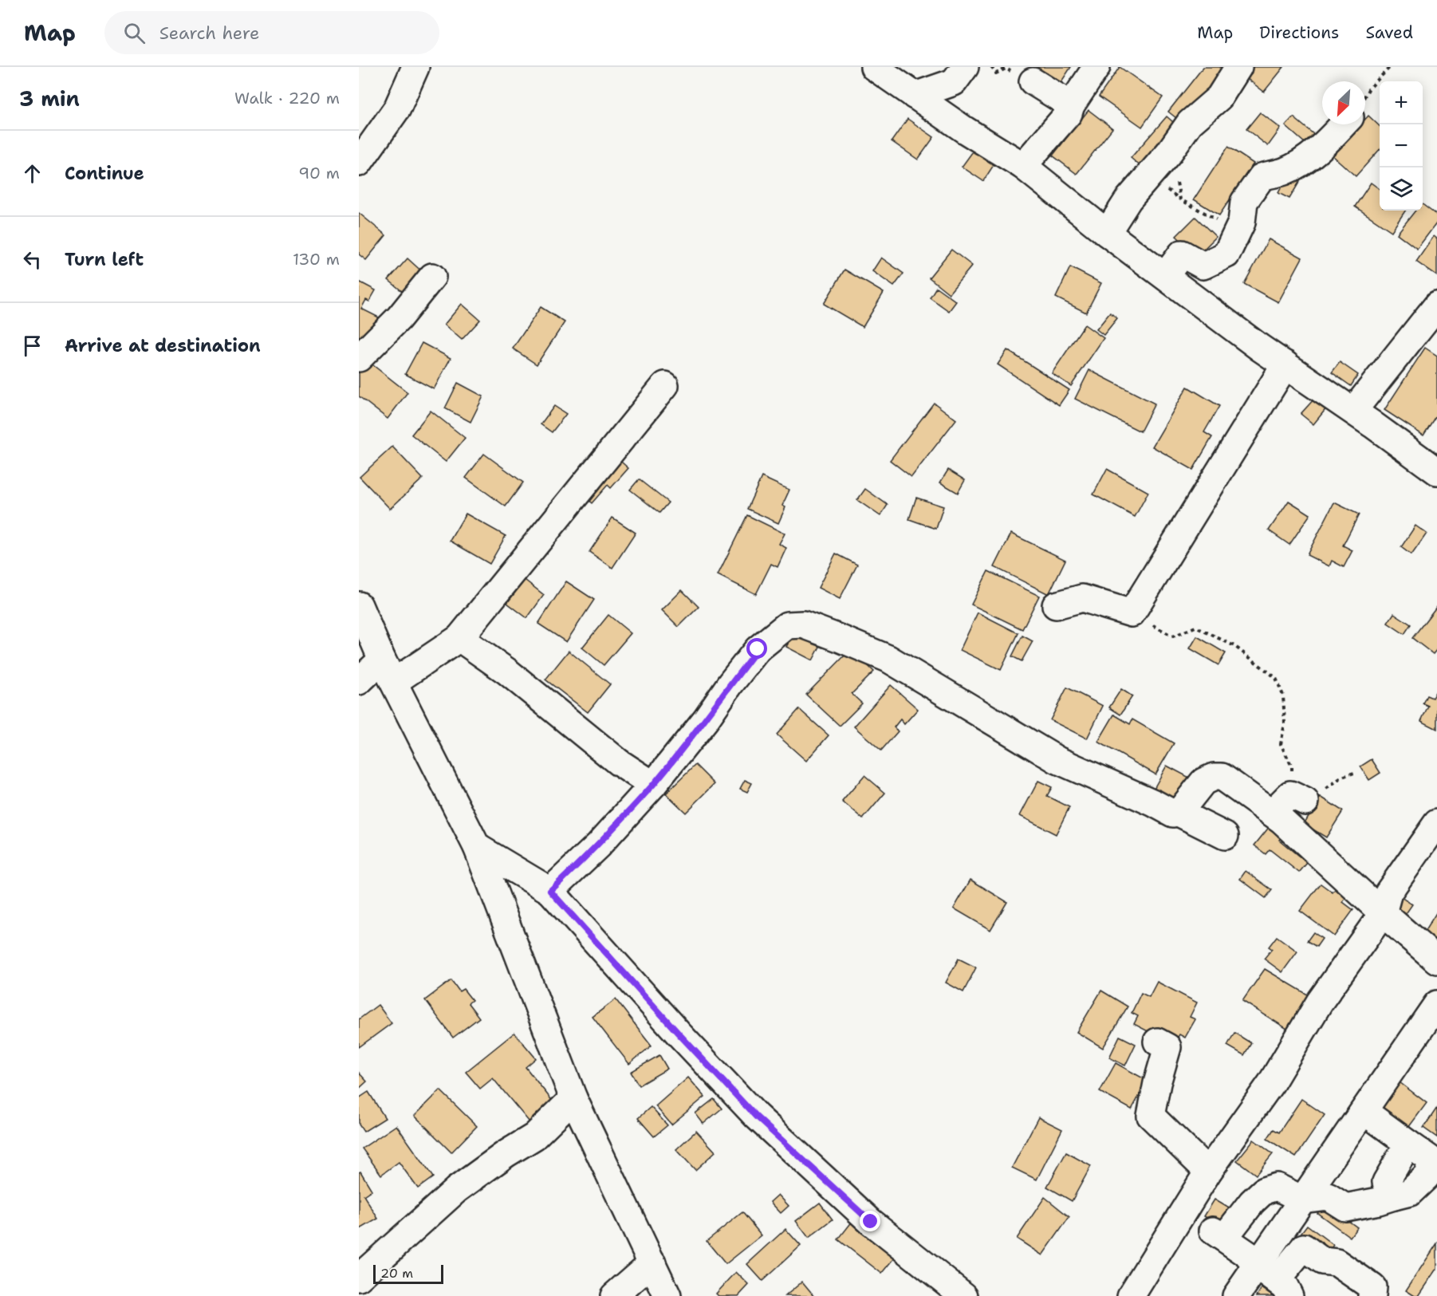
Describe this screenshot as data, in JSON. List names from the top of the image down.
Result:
{
  "scale_bar": "20 m",
  "north": "bottom left",
  "page": {
    "header": "Map",
    "search": "Search here",
    "nav": ["Map", "Directions", "Saved"],
    "heading": ["3 min", "Walk · 220 m"],
    "map_buttons": ["+", "−"],
    "list": [
      ["Continue", "90 m"],
      ["Turn left", "130 m"],
      "Arrive at destination"
    ],
    "scale": "20 m"
  }
}
